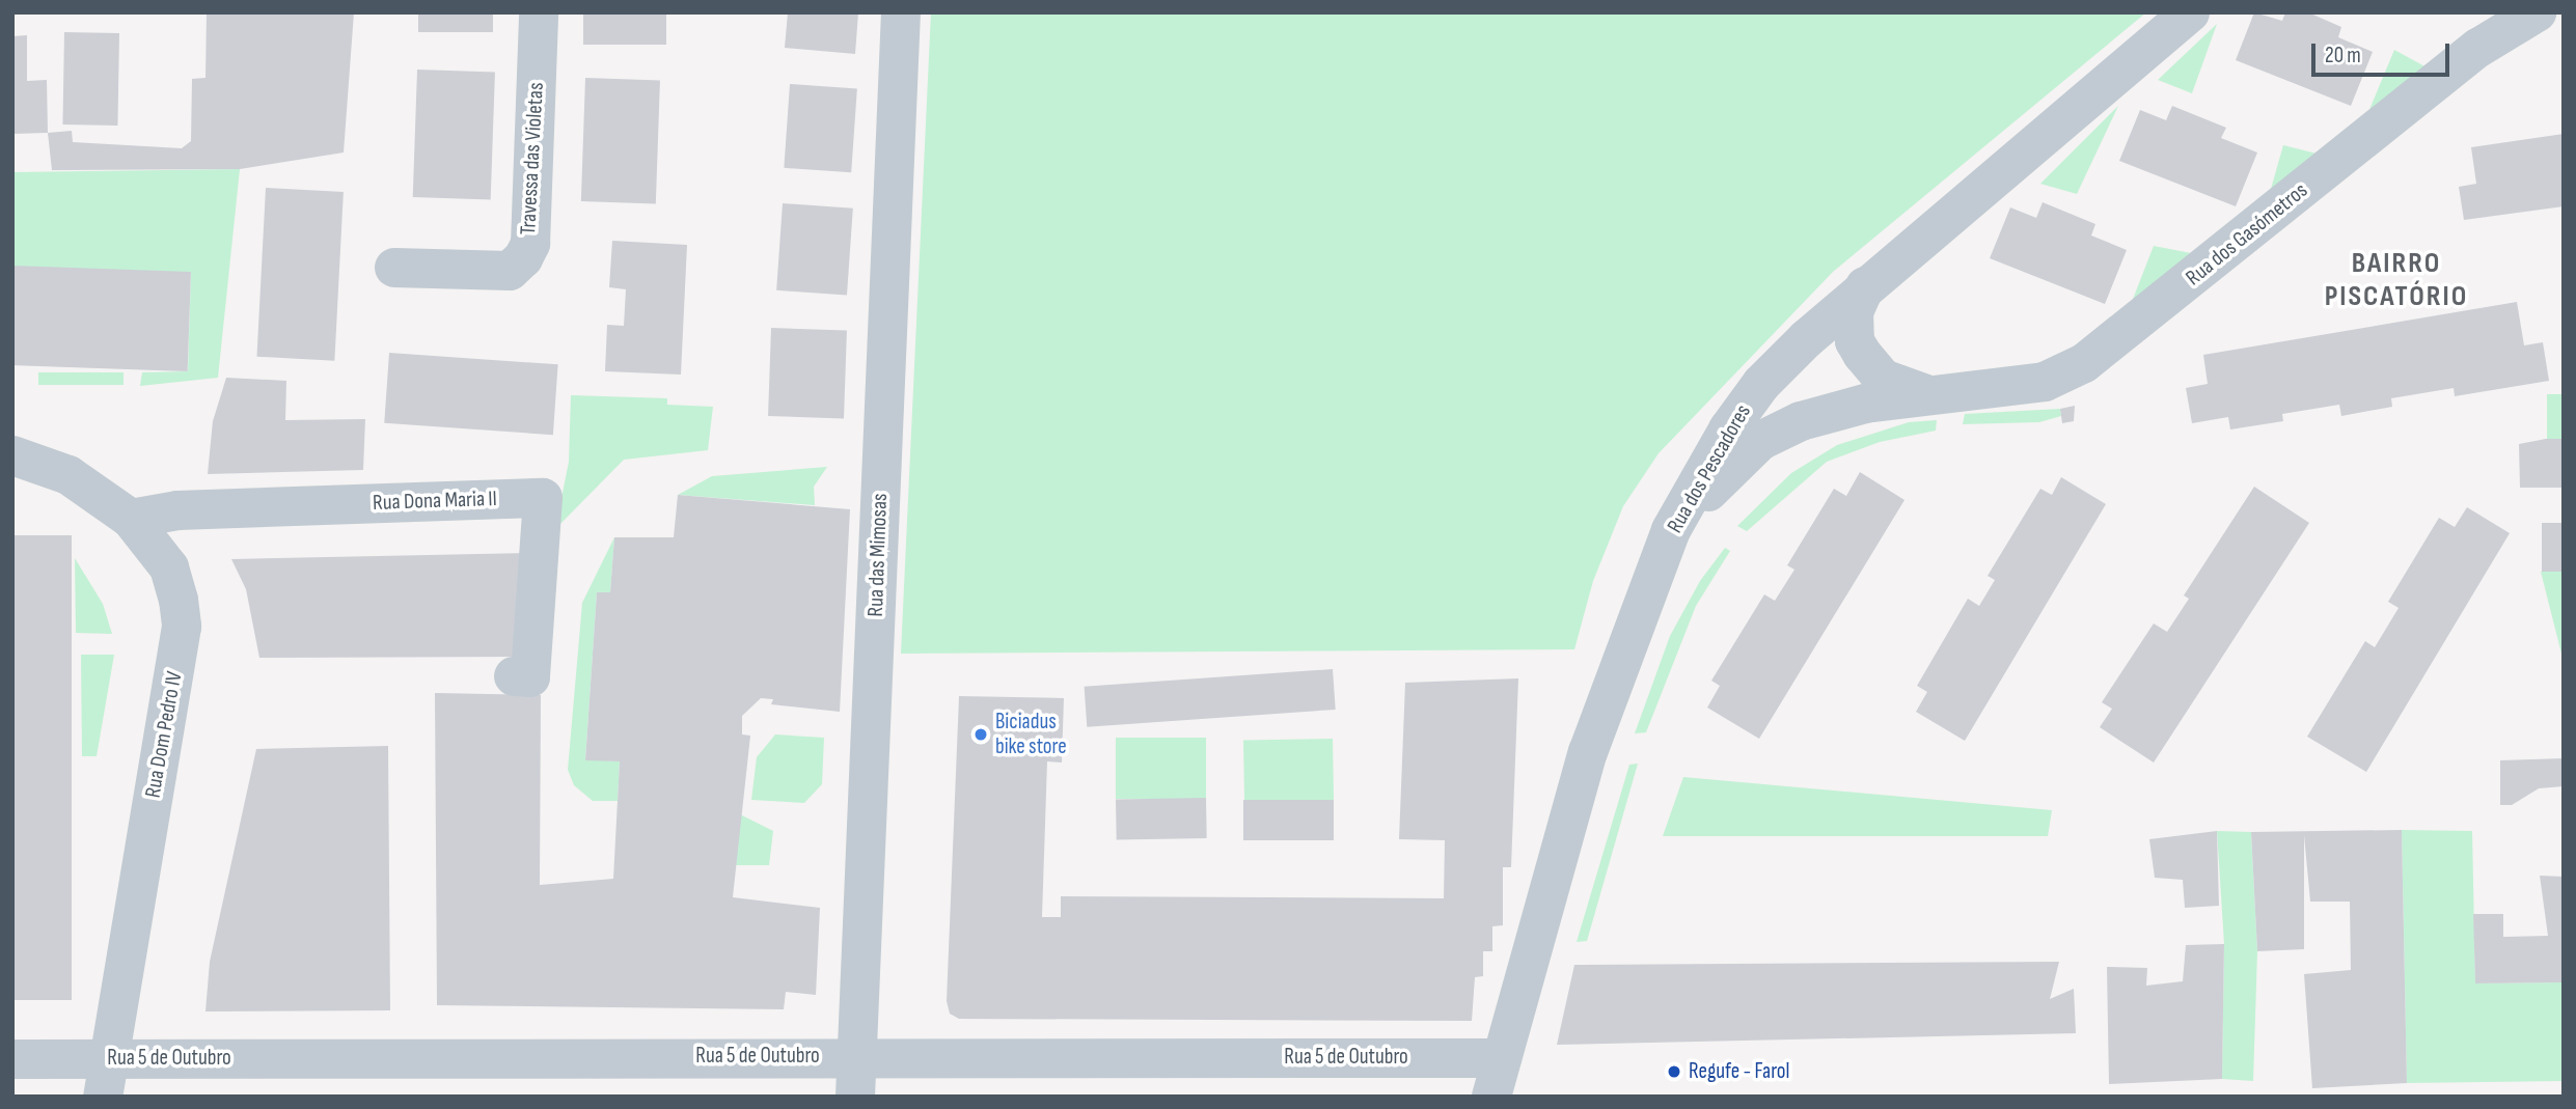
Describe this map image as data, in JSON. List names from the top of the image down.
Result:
{
  "streets": {
    "street": [
      "Travessa das Violetas",
      "Rua dos Gasómetros",
      "Rua dos Pescadores",
      "Rua Dona Maria II",
      "Rua das Mimosas",
      "Rua Dom Pedro IV",
      "Rua 5 de Outubro"
    ]
  },
  "crossings": [
    ["Rua dos Gasómetros", "Rua dos Pescadores"],
    ["Rua dos Pescadores", "Rua 5 de Outubro"],
    ["Rua Dona Maria II", "Rua Dom Pedro IV"],
    ["Rua das Mimosas", "Rua 5 de Outubro"],
    ["Rua Dom Pedro IV", "Rua 5 de Outubro"]
  ],
  "districts": ["BAIRRO PISCATÓRIO"],
  "places": ["Biciadus bike store", "Regufe - Farol"],
  "scale_bar": "20 m"
}
